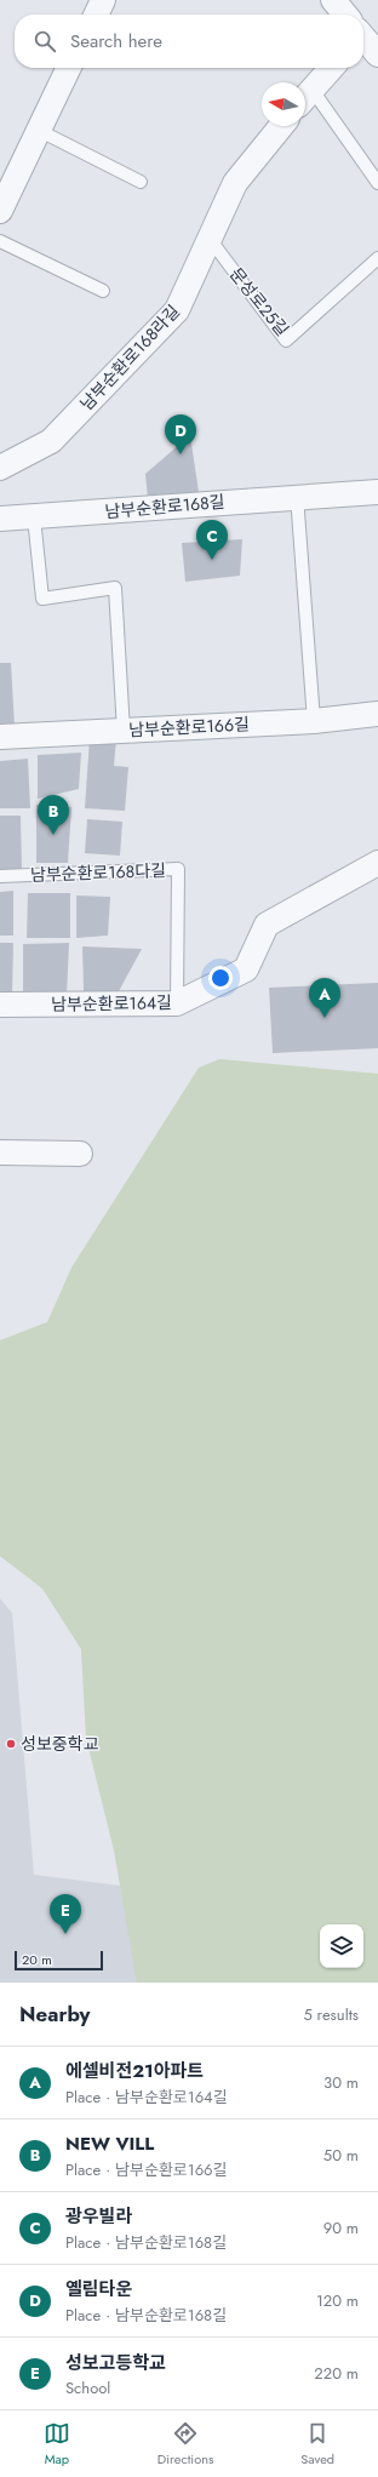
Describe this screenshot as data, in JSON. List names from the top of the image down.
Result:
{
  "streets": {
    "street": [
      "남부순환로168라길",
      "남부순환로168길",
      "남부순환로166길",
      "남부순환로164길"
    ],
    "lane": ["문성로25길", "남부순환로168다길"]
  },
  "crossings": [
    ["문성로25길", "남부순환로168라길"],
    ["남부순환로168다길", "남부순환로164길"]
  ],
  "places": ["성보중학교"],
  "scale_bar": "20 m",
  "north": "left",
  "page": {
    "search": "Search here",
    "pins": [
      "D",
      "C",
      "B",
      "A",
      "E"
    ],
    "scale": "20 m",
    "heading": ["Nearby", "5 results"],
    "list": [
      {
        "mark": "A",
        "name": "에셀비전21아파트",
        "note": "Place · 남부순환로164길",
        "value": "30 m"
      },
      {
        "mark": "B",
        "name": "NEW VILL",
        "note": "Place · 남부순환로166길",
        "value": "50 m"
      },
      {
        "mark": "C",
        "name": "광우빌라",
        "note": "Place · 남부순환로168길",
        "value": "90 m"
      },
      {
        "mark": "D",
        "name": "옐림타운",
        "note": "Place · 남부순환로168길",
        "value": "120 m"
      },
      {
        "mark": "E",
        "name": "성보고등학교",
        "note": "School",
        "value": "220 m"
      }
    ],
    "nav": ["Map", "Directions", "Saved"]
  }
}
